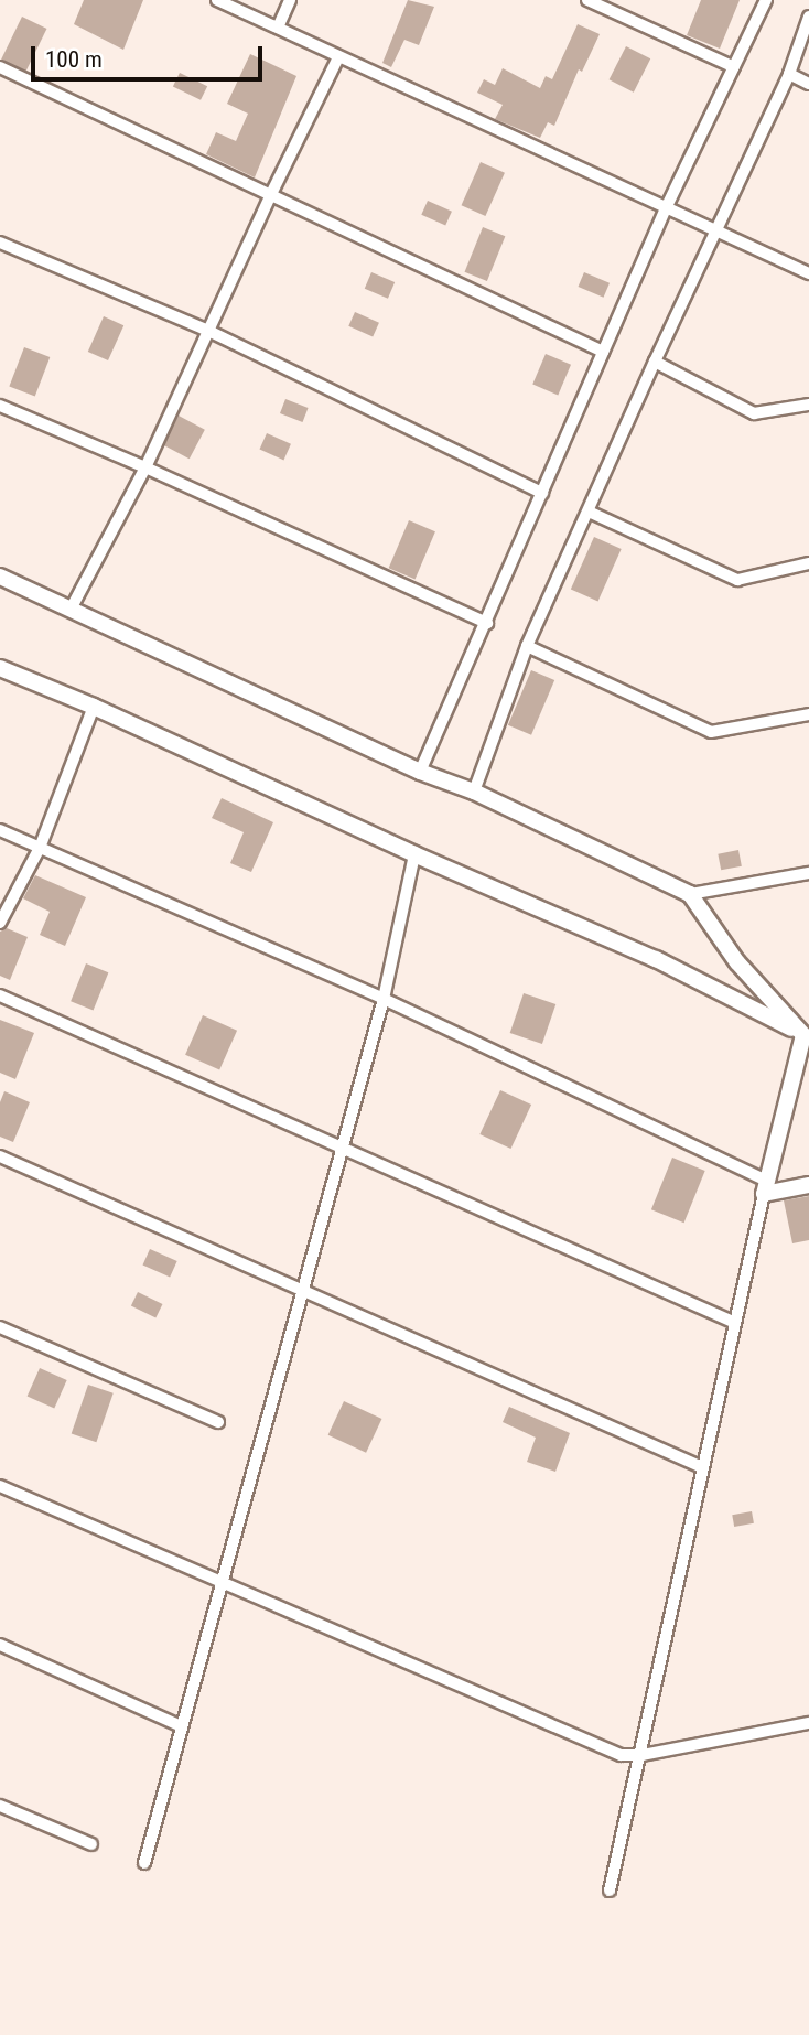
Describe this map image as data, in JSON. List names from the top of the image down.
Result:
{
  "scale_bar": "100 m"
}
